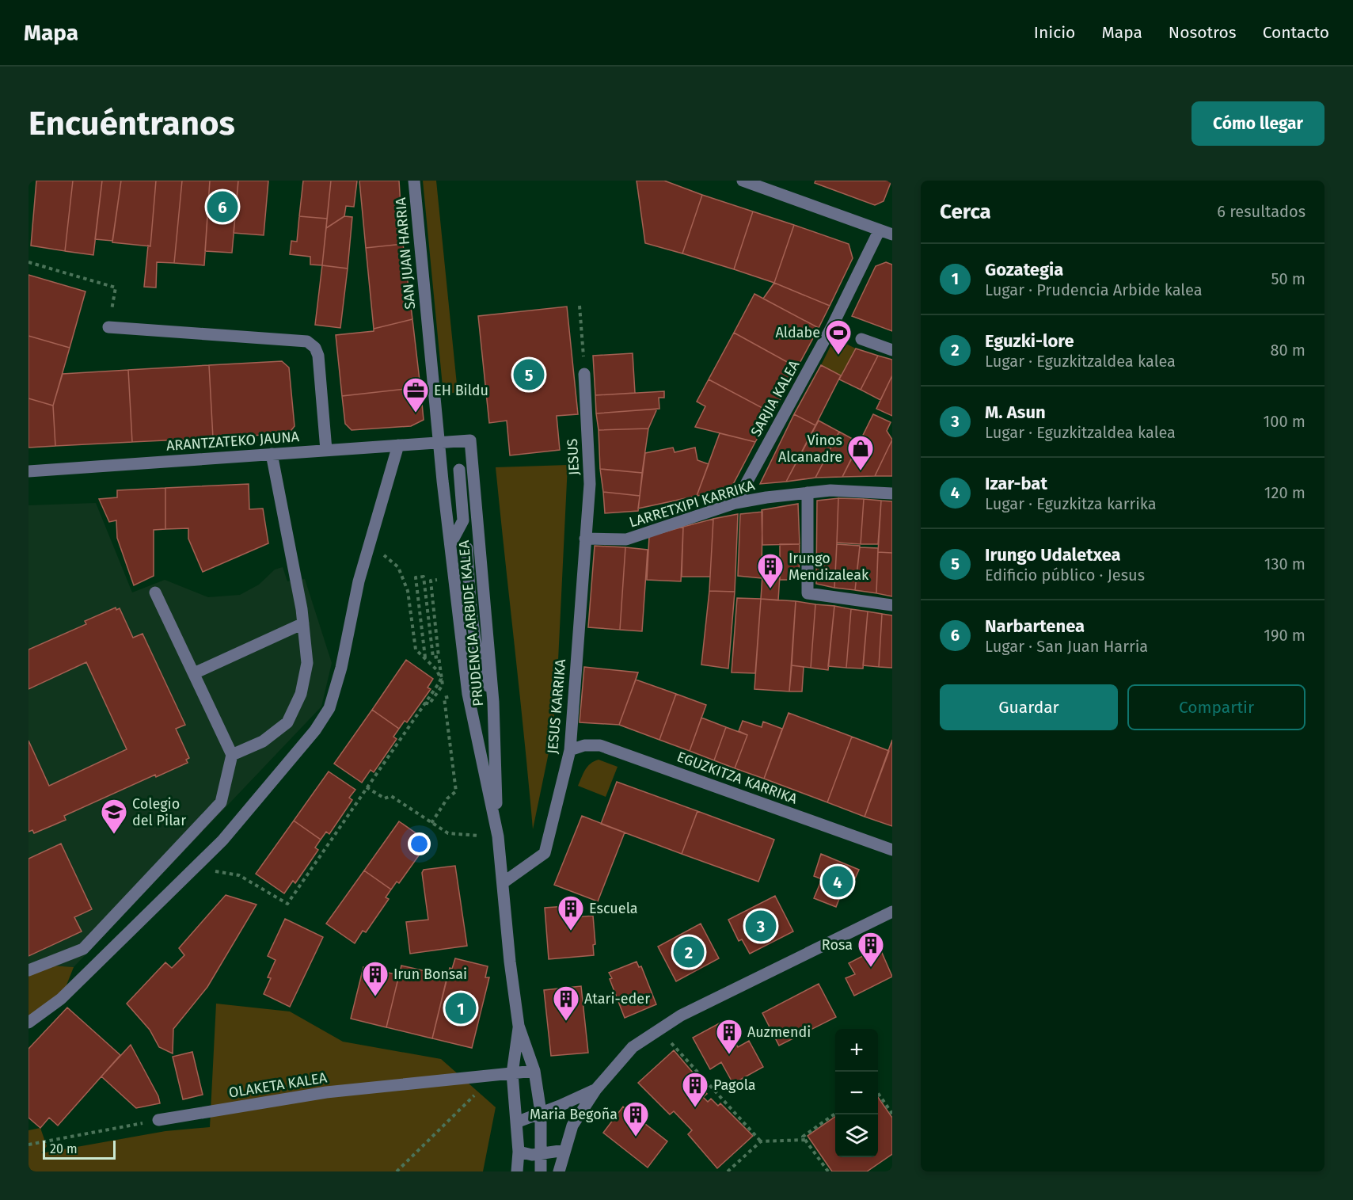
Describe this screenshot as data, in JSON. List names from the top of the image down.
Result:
{
  "streets": {
    "street": [
      "SAN JUAN HARRIA",
      "SARJIA KALEA",
      "ARANTZATEKO JAUNA",
      "JESUS",
      "LARRETXIPI KARRIKA",
      "PRUDENCIA ARBIDE KALEA",
      "JESUS KARRIKA",
      "EGUZKITZA KARRIKA",
      "OLAKETA KALEA"
    ]
  },
  "crossings": [
    ["SAN JUAN HARRIA", "PRUDENCIA ARBIDE KALEA"],
    ["SARJIA KALEA", "LARRETXIPI KARRIKA"],
    ["ARANTZATEKO JAUNA", "PRUDENCIA ARBIDE KALEA"],
    ["JESUS", "LARRETXIPI KARRIKA"],
    ["JESUS", "JESUS KARRIKA"],
    ["LARRETXIPI KARRIKA", "JESUS KARRIKA"],
    ["PRUDENCIA ARBIDE KALEA", "JESUS KARRIKA"],
    ["PRUDENCIA ARBIDE KALEA", "OLAKETA KALEA"],
    ["JESUS KARRIKA", "EGUZKITZA KARRIKA"]
  ],
  "places": {
    "sports": ["Aldabe"],
    "office": ["EH Bildu"],
    "shop": ["Vinos Alcanadre"],
    "building": [
      "Irungo Mendizaleak",
      "Escuela",
      "Rosa",
      "Irun Bonsai",
      "Atari-eder",
      "Auzmendi",
      "Pagola",
      "Maria Begoña"
    ],
    "school or university": ["Colegio del Pilar"]
  },
  "scale_bar": "20 m",
  "page": {
    "header": "Mapa",
    "nav": [
      "Inicio",
      "Mapa",
      "Nosotros",
      "Contacto"
    ],
    "buttons": [
      "Cómo llegar",
      ["Guardar", "Compartir"]
    ],
    "title": "Encuéntranos",
    "heading": ["Cerca", "6 resultados"],
    "pins": [
      "6",
      "5",
      "4",
      "3",
      "2",
      "1"
    ],
    "list": [
      {
        "mark": "1",
        "name": "Gozategia",
        "note": "Lugar · Prudencia Arbide kalea",
        "value": "50 m"
      },
      {
        "mark": "2",
        "name": "Eguzki-lore",
        "note": "Lugar · Eguzkitzaldea kalea",
        "value": "80 m"
      },
      {
        "mark": "3",
        "name": "M. Asun",
        "note": "Lugar · Eguzkitzaldea kalea",
        "value": "100 m"
      },
      {
        "mark": "4",
        "name": "Izar-bat",
        "note": "Lugar · Eguzkitza karrika",
        "value": "120 m"
      },
      {
        "mark": "5",
        "name": "Irungo Udaletxea",
        "note": "Edificio público · Jesus",
        "value": "130 m"
      },
      {
        "mark": "6",
        "name": "Narbartenea",
        "note": "Lugar · San Juan Harria",
        "value": "190 m"
      }
    ],
    "map_buttons": ["+", "−"],
    "scale": "20 m"
  }
}
